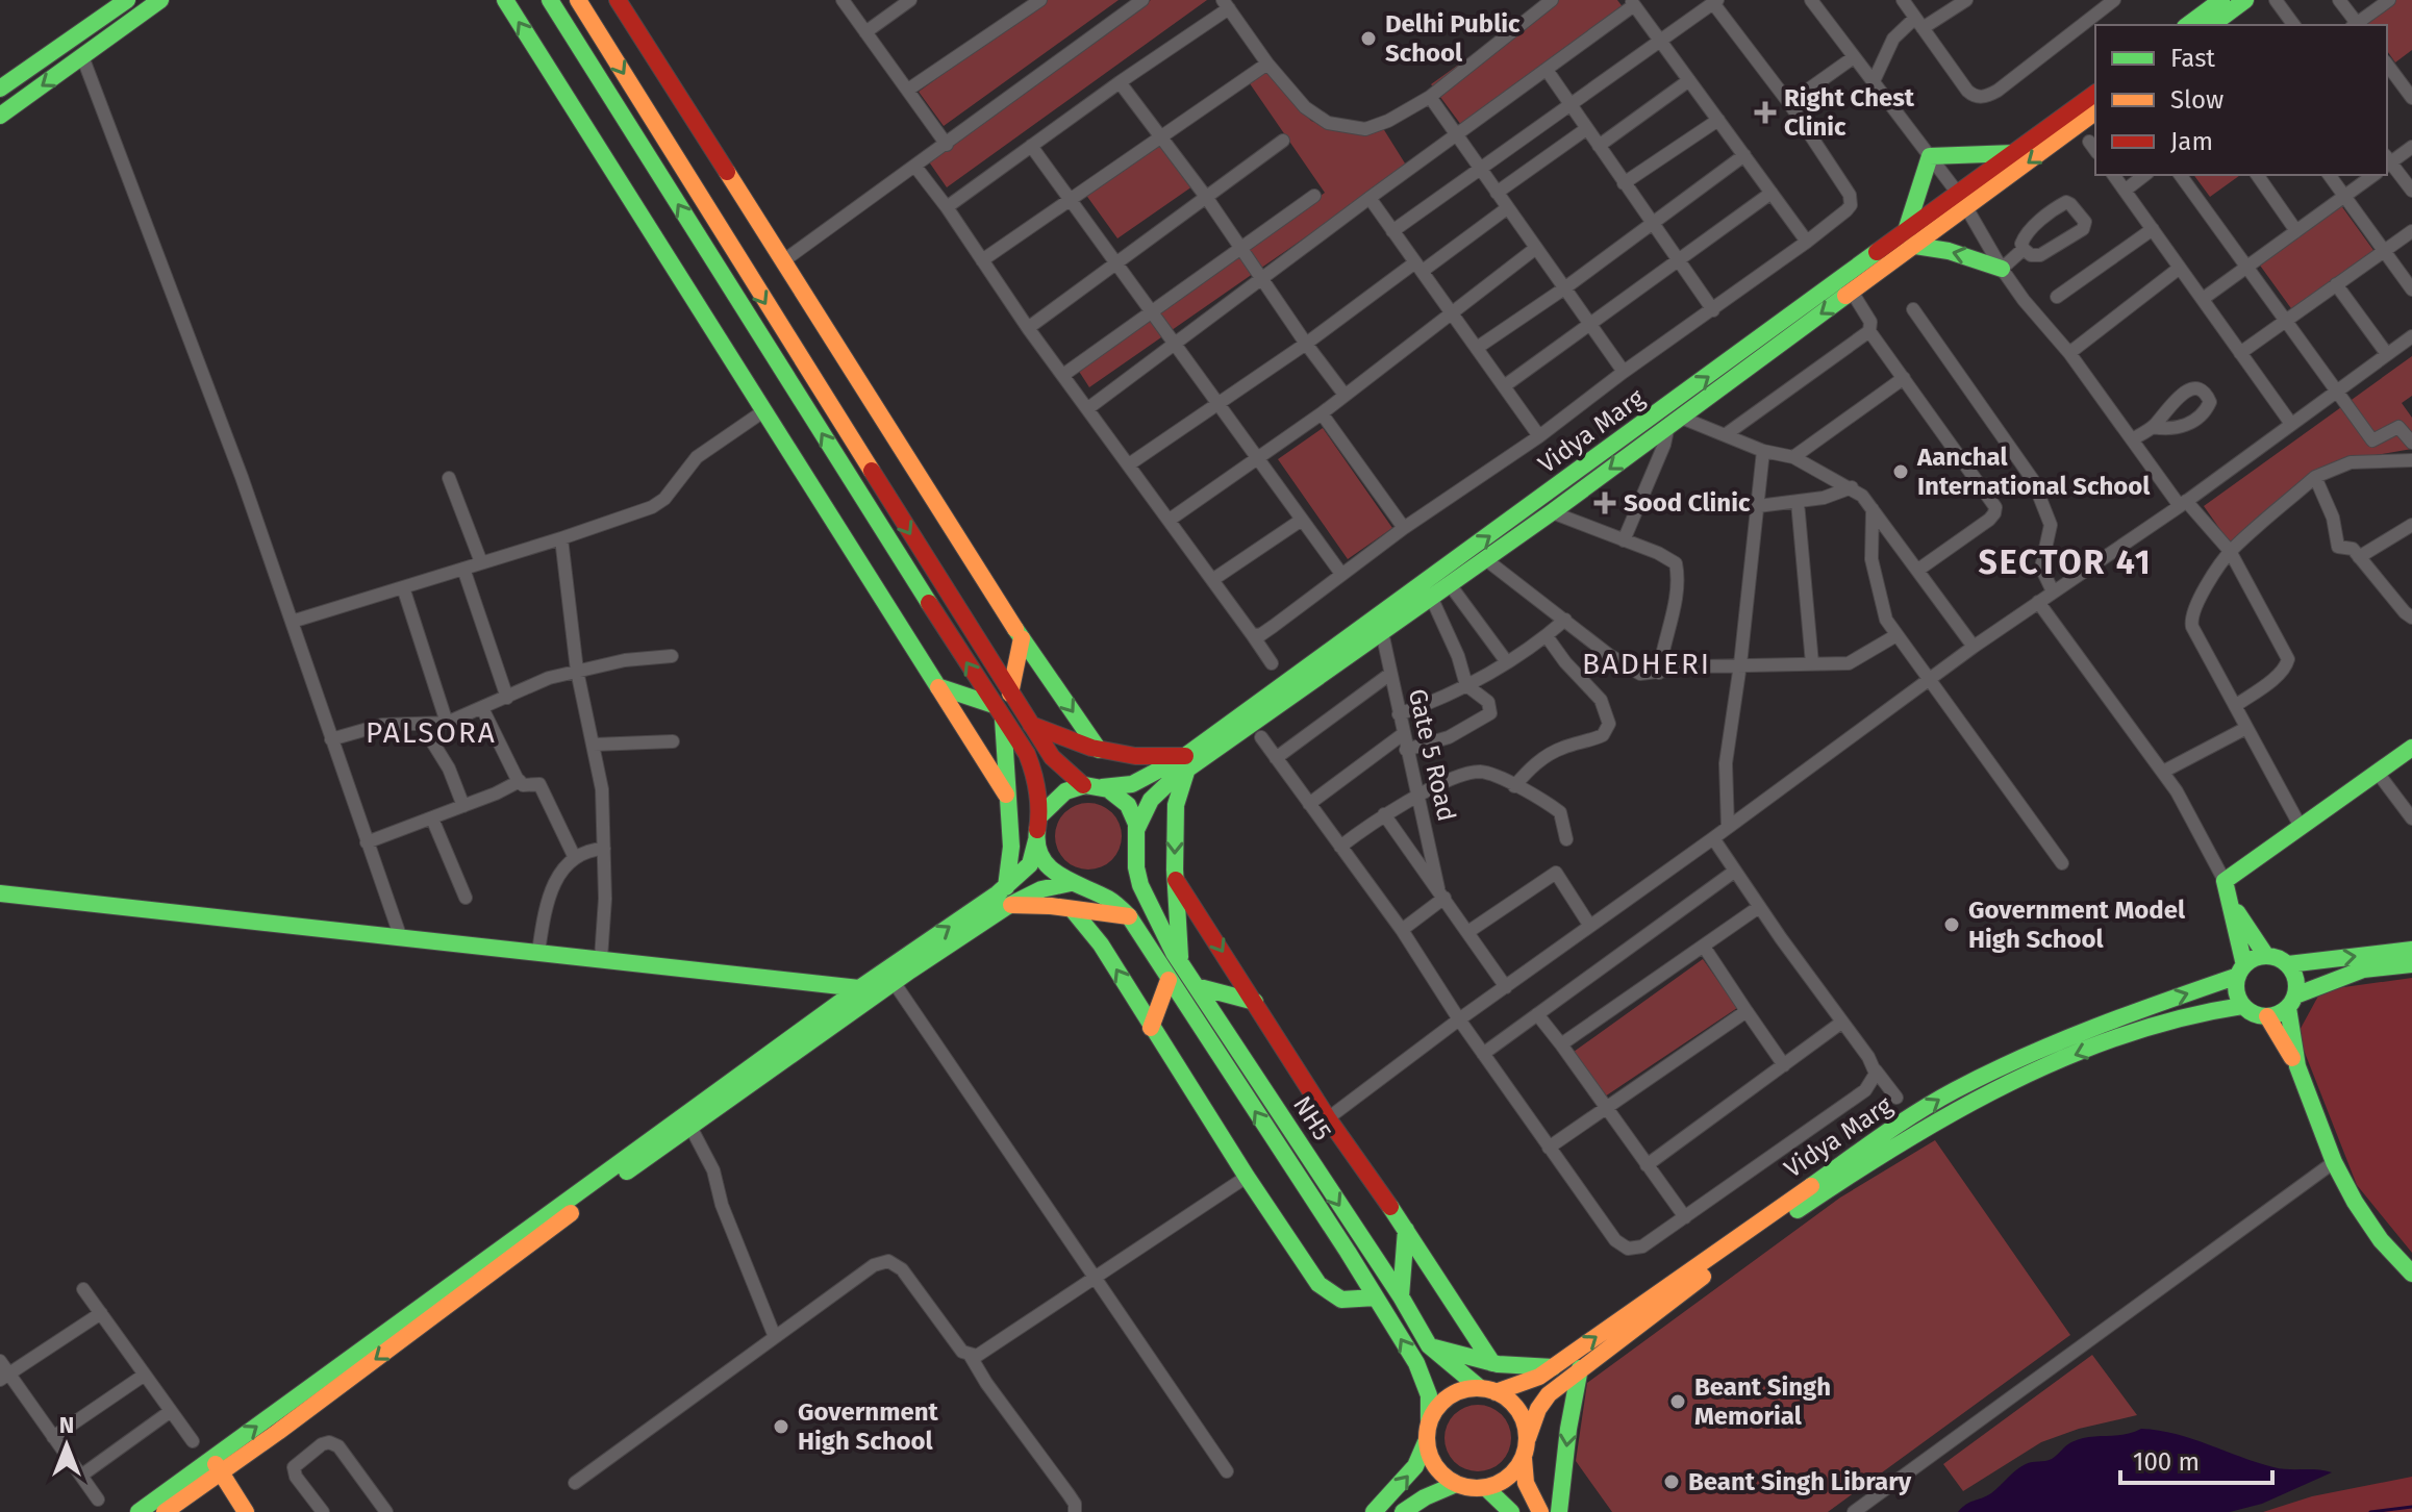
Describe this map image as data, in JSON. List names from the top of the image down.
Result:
{
  "streets": {
    "main road": ["Vidya Marg", "NH5"],
    "street": ["Gate 5 Road"]
  },
  "crossings": [
    ["Vidya Marg", "Gate 5 Road"],
    ["Vidya Marg", "NH5"]
  ],
  "districts": ["SECTOR 41", "BADHERI", "PALSORA"],
  "places": {
    "other": [
      "Delhi Public School",
      "Aanchal International School",
      "Government Model High School",
      "Beant Singh Memorial",
      "Government High School",
      "Beant Singh Library"
    ],
    "health": ["Right Chest Clinic", "Sood Clinic"]
  },
  "legend": ["Fast", "Slow", "Jam"],
  "scale_bar": "100 m",
  "north": "top"
}
